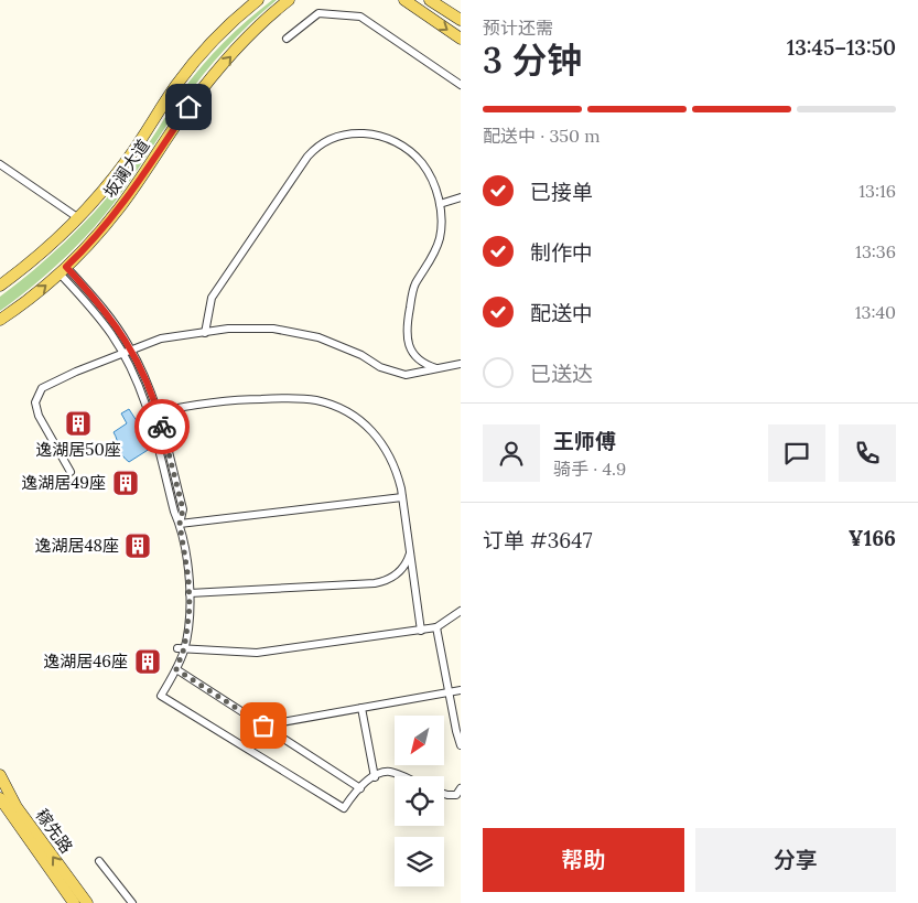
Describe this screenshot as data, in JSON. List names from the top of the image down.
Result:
{
  "streets": {
    "main road": ["坂澜大道", "稼先路"]
  },
  "places": {
    "building": [
      "逸湖居50座",
      "逸湖居49座",
      "逸湖居48座",
      "逸湖居46座"
    ]
  },
  "north": "bottom left",
  "page": {
    "heading": ["3 分钟", "预计还需", "13:45–13:50"],
    "panel": [
      "王师傅",
      "骑手 · 4.9",
      "订单 #3647",
      "¥166"
    ],
    "bar": "配送中 · 350 m",
    "list": [
      ["已接单", "13:16"],
      ["制作中", "13:36"],
      ["配送中", "13:40"],
      "已送达"
    ],
    "buttons": ["帮助", "分享"]
  }
}
